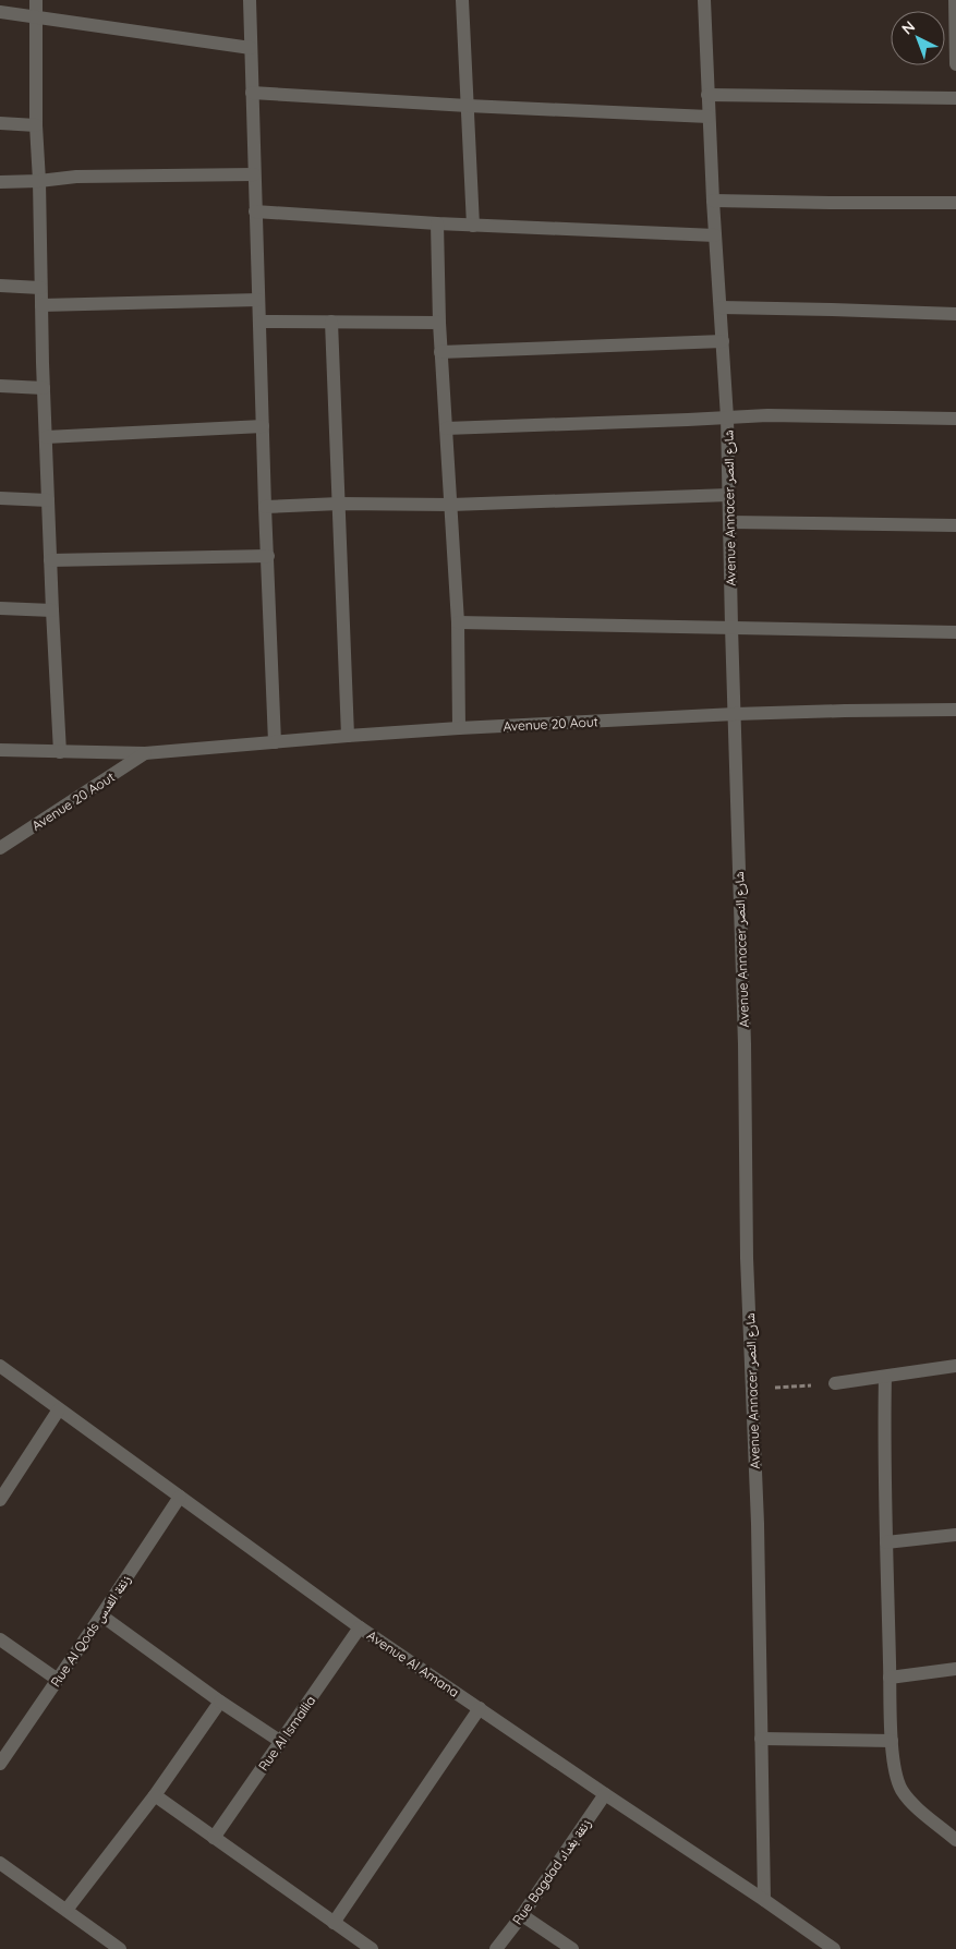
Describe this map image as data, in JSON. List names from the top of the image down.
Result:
{
  "streets": {
    "street": [
      "Avenue Annacer شارع النصر",
      "Avenue 20 Aout",
      "Rue Al Qods زنقة القدس",
      "Avenue Al Amana",
      "Rue Al Ismailia",
      "Rue Bagdad زنقة بغداد"
    ]
  },
  "crossings": [
    ["Avenue Annacer شارع النصر", "Avenue 20 Aout"],
    ["Avenue Annacer شارع النصر", "Avenue Al Amana"],
    ["Rue Al Qods زنقة القدس", "Avenue Al Amana"],
    ["Avenue Al Amana", "Rue Al Ismailia"],
    ["Avenue Al Amana", "Rue Bagdad زنقة بغداد"]
  ],
  "north": "top left"
}
